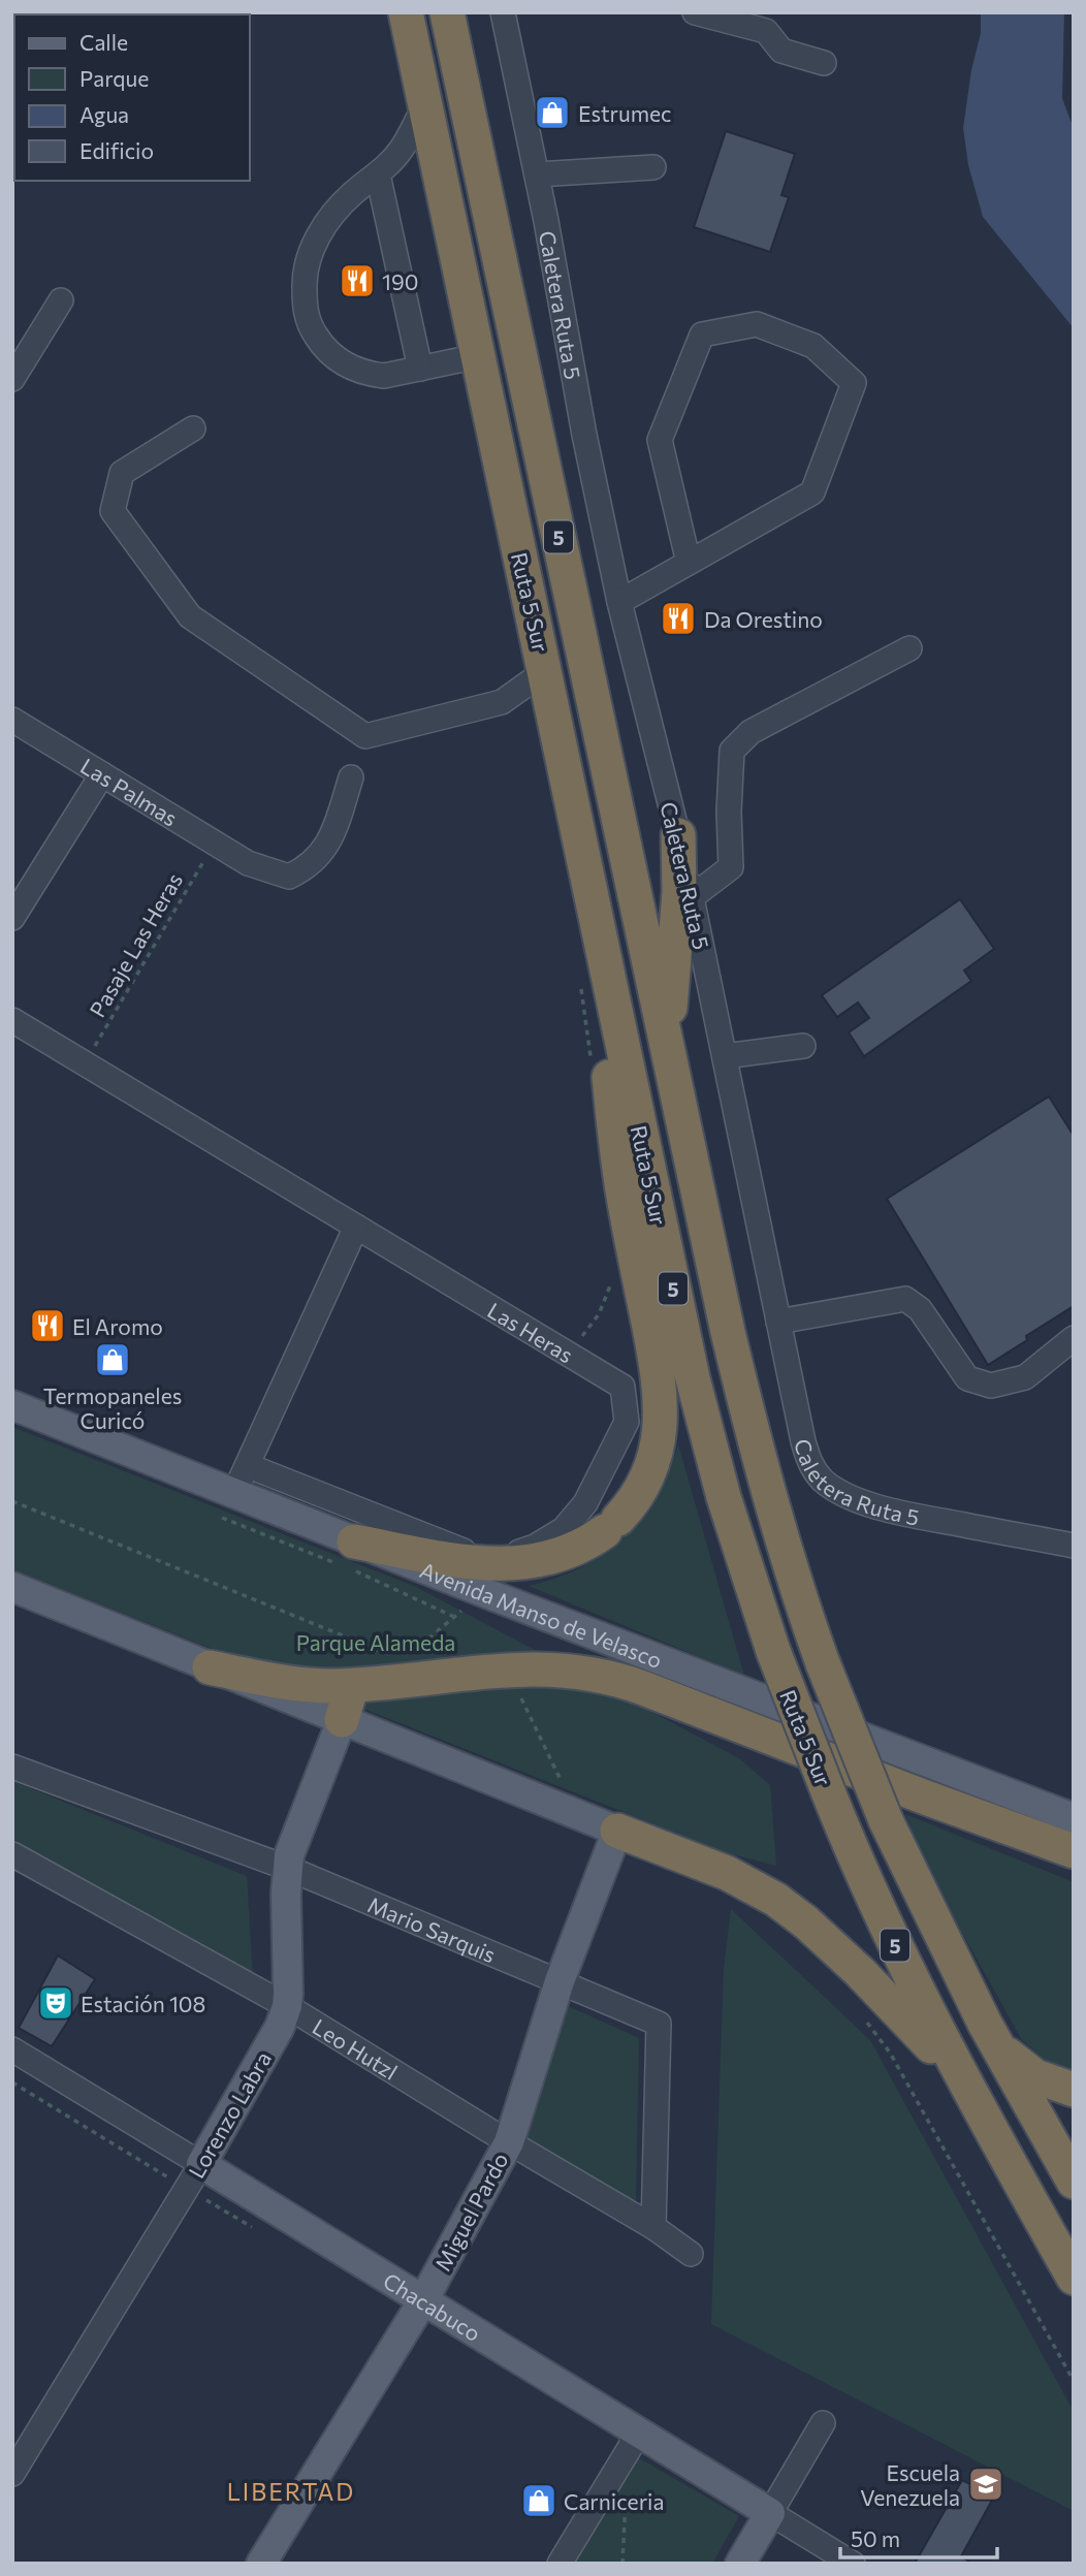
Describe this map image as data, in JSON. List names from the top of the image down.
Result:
{
  "streets": {
    "highway": ["5", "Ruta 5 Sur"],
    "main road": [
      "Avenida Manso de Velasco",
      "Lorenzo Labra",
      "Miguel Pardo",
      "Chacabuco"
    ],
    "street": [
      "Caletera Ruta 5",
      "Las Palmas",
      "Las Heras",
      "Mario Sarquis",
      "Leo Hutzl"
    ],
    "path": ["Pasaje Las Heras"]
  },
  "crossings": [
    ["Las Palmas", "Pasaje Las Heras"],
    ["Pasaje Las Heras", "Las Heras"],
    ["Mario Sarquis", "Leo Hutzl"],
    ["Mario Sarquis", "Lorenzo Labra"],
    ["Mario Sarquis", "Miguel Pardo"],
    ["Leo Hutzl", "Lorenzo Labra"],
    ["Leo Hutzl", "Miguel Pardo"],
    ["Lorenzo Labra", "Chacabuco"],
    ["Miguel Pardo", "Chacabuco"]
  ],
  "districts": ["LIBERTAD"],
  "parks": ["Parque Alameda"],
  "places": {
    "shop": ["Estrumec", "Termopaneles Curicó", "Carniceria"],
    "restaurant": ["190", "Da Orestino", "El Aromo"],
    "theatre": ["Estación 108"],
    "school or university": ["Escuela Venezuela"]
  },
  "legend": [
    "Calle",
    "Parque",
    "Agua",
    "Edificio"
  ],
  "scale_bar": "50 m"
}
